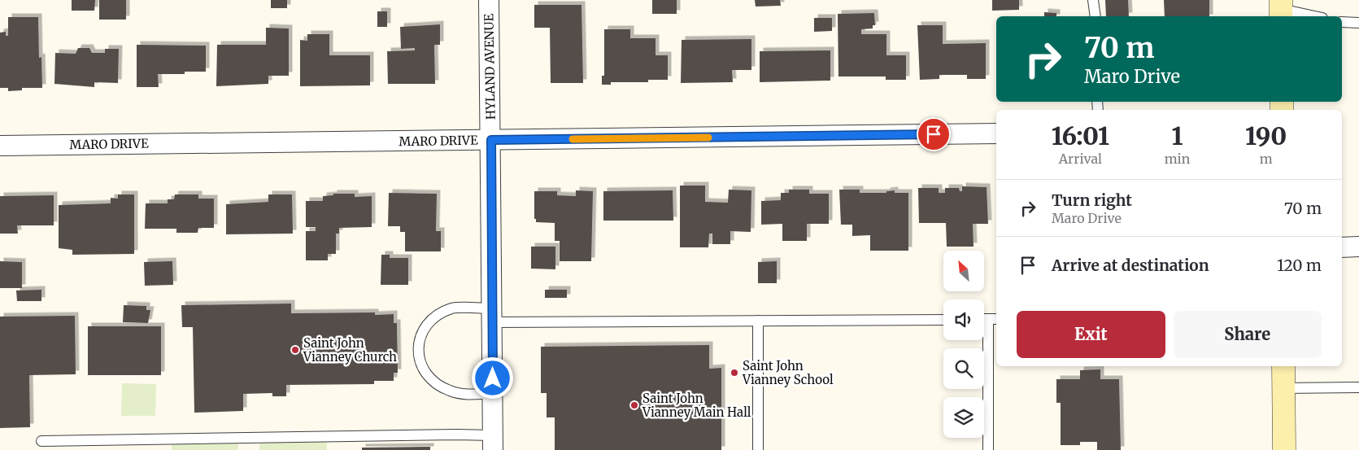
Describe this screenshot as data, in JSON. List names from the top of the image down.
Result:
{
  "streets": {
    "street": ["HYLAND AVENUE", "MARO DRIVE"]
  },
  "crossings": [
    ["HYLAND AVENUE", "MARO DRIVE"]
  ],
  "places": ["Saint John Vianney Church", "Saint John Vianney School", "Saint John Vianney Main Hall"],
  "north": "top left",
  "page": {
    "turn": ["70 m", "Maro Drive"],
    "eta": [
      "16:01",
      "Arrival",
      "1",
      "min",
      "190",
      "m"
    ],
    "list": [
      {
        "name": "Turn right",
        "note": "Maro Drive",
        "value": "70 m"
      },
      {
        "name": "Arrive at destination",
        "value": "120 m"
      }
    ],
    "buttons": ["Exit", "Share"]
  }
}
